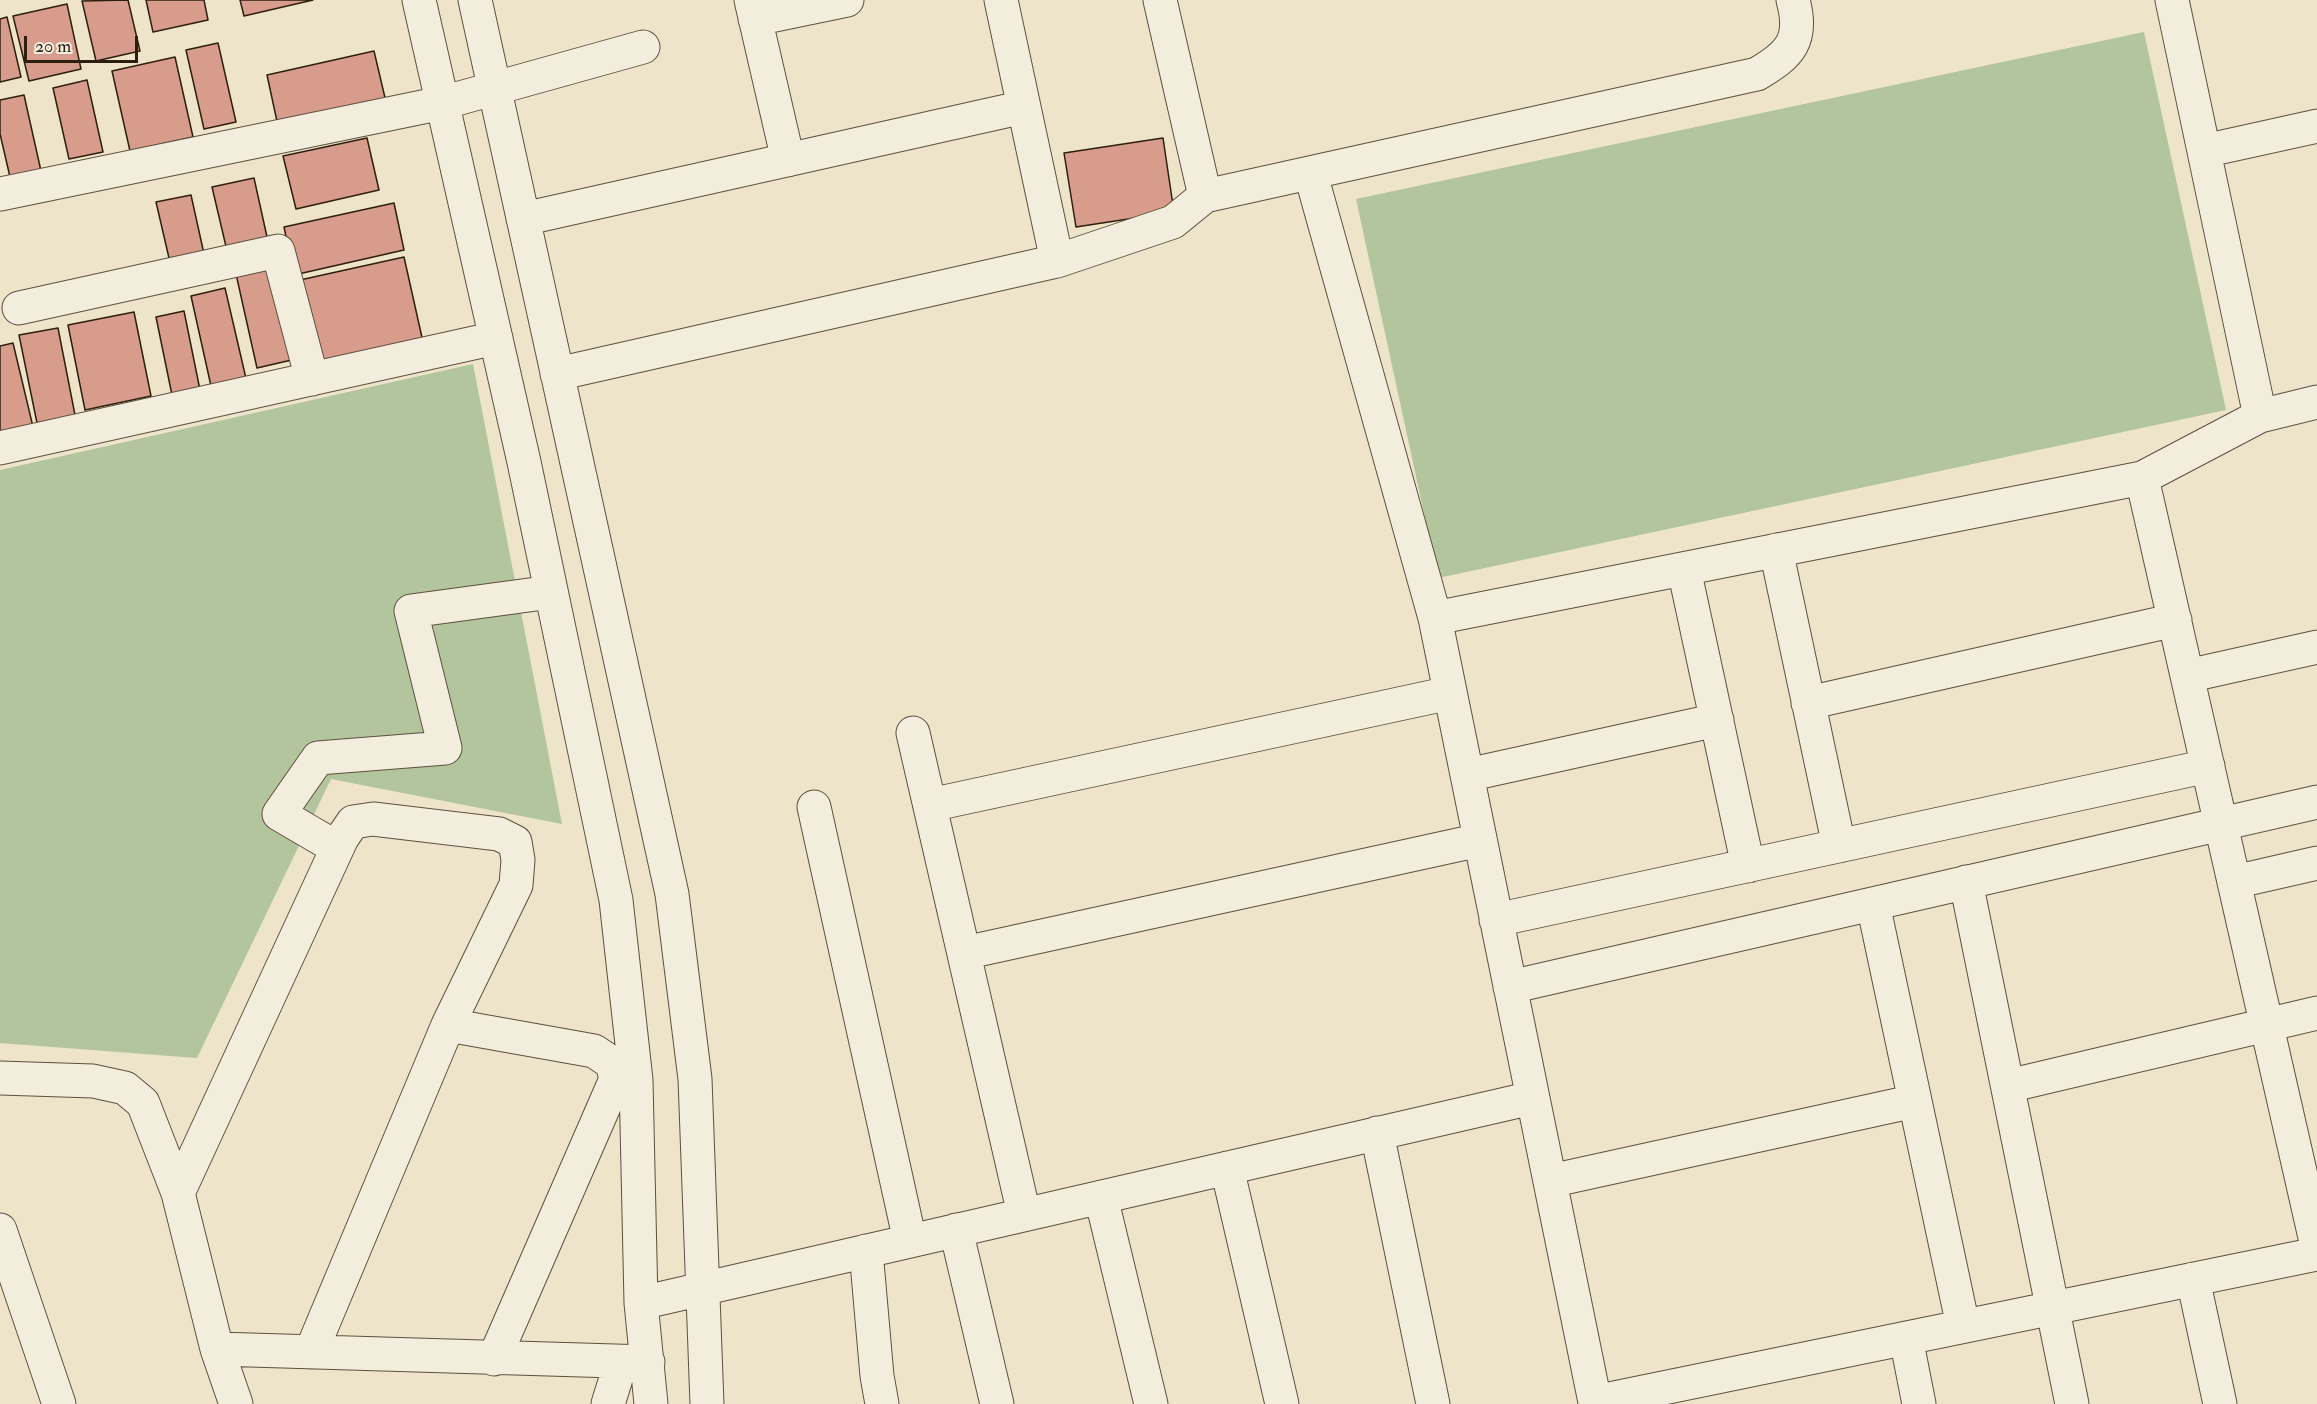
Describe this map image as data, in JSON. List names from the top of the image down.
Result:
{
  "scale_bar": "20 m"
}
